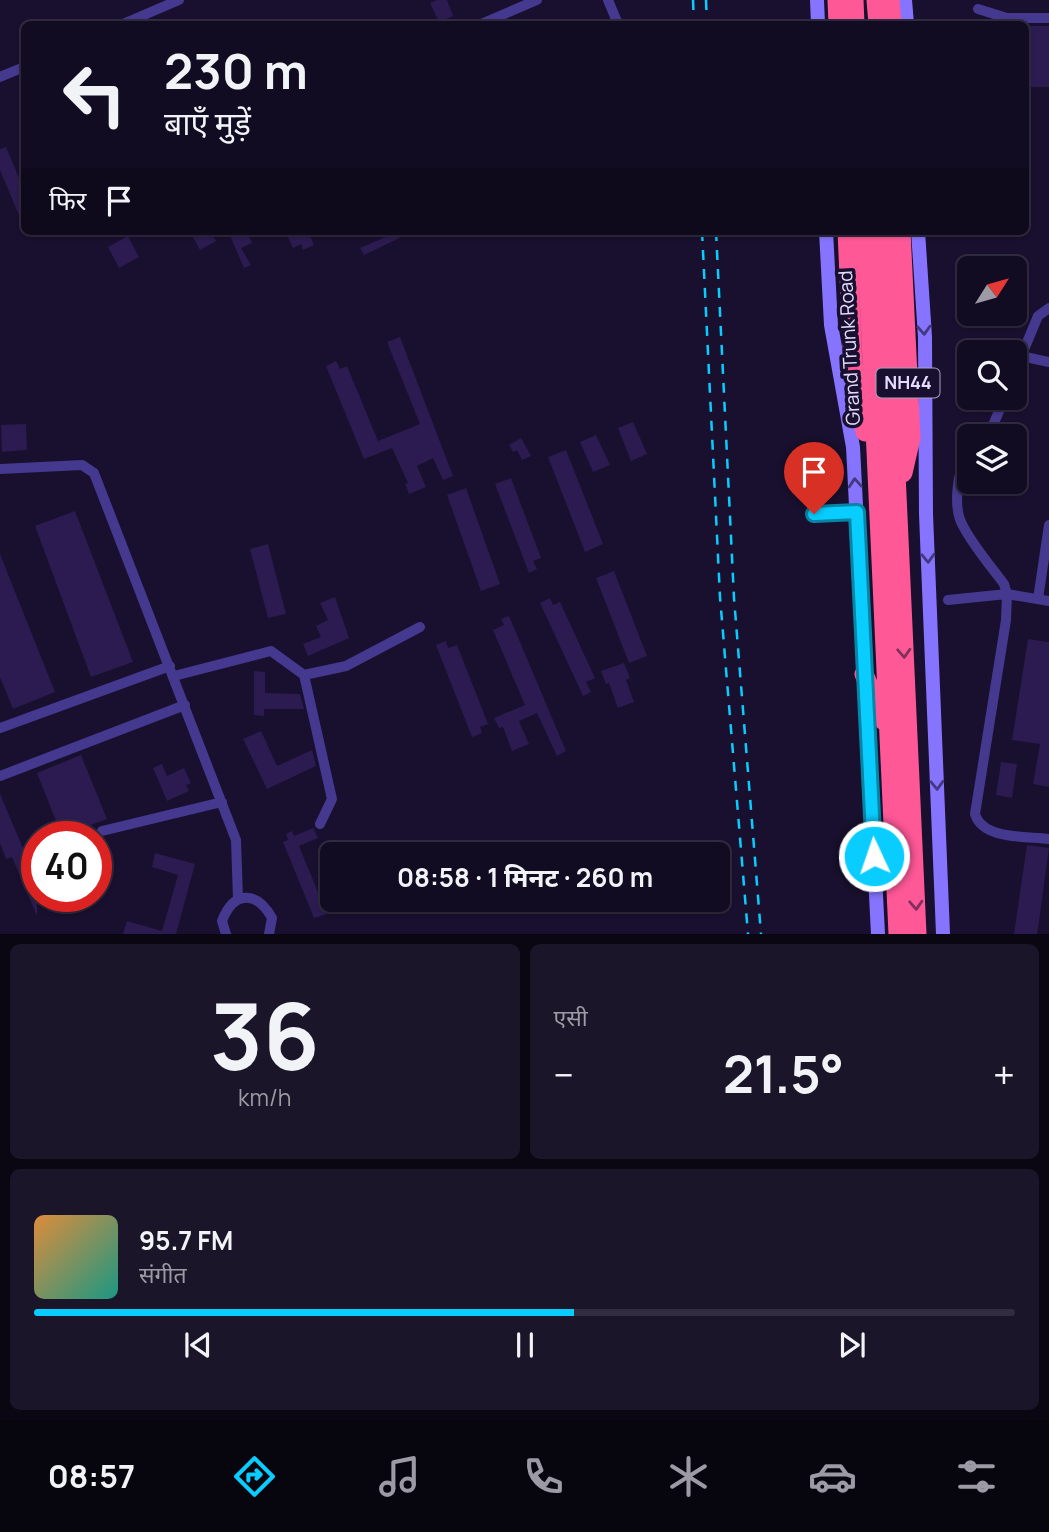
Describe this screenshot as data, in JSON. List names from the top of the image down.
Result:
{
  "streets": {
    "highway": ["Grand Trunk Road", "NH44"]
  },
  "north": "top right",
  "page": {
    "turn": ["230 m", "बाएँ मुड़ें"],
    "then": "फिर",
    "limit": "40",
    "trip": "08:58 · 1 मिनट · 260 m",
    "tile": [
      ["36", "km/h"],
      "एसी"
    ],
    "heat": ["−", "21.5°", "+"],
    "song": ["95.7 FM", "संगीत"],
    "tabs": "08:57"
  }
}
